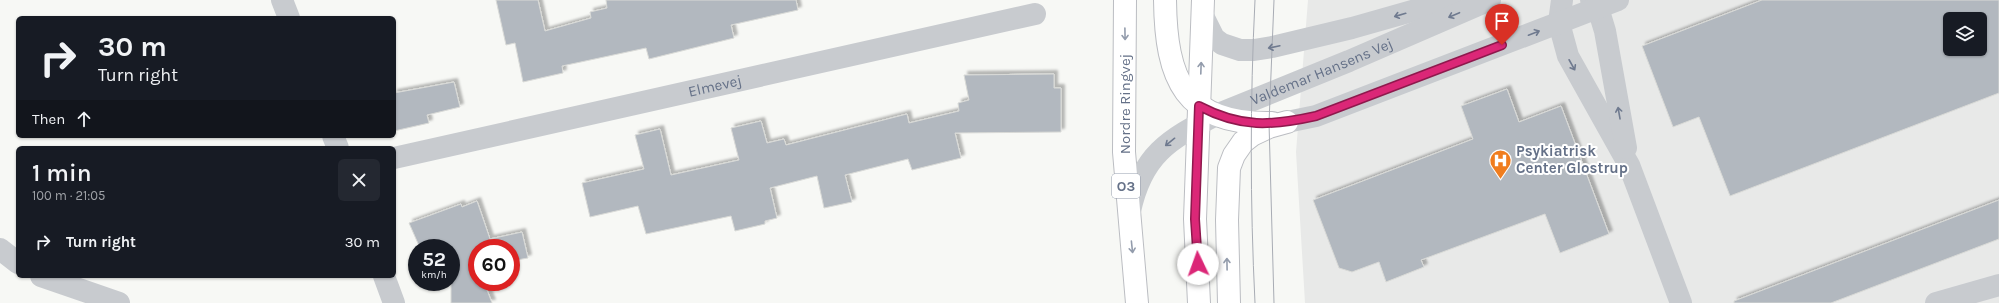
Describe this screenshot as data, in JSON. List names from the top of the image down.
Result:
{
  "streets": {
    "main road": ["Nordre Ringvej", "O3"],
    "street": ["Valdemar Hansens Vej", "Elmevej"]
  },
  "crossings": [
    ["Valdemar Hansens Vej", "Nordre Ringvej"]
  ],
  "places": {
    "hospital": ["Psykiatrisk Center Glostrup"]
  },
  "page": {
    "turn": ["30 m", "Turn right"],
    "then": "Then",
    "heading": ["1 min", "100 m · 21:05"],
    "list": [
      {
        "name": "Turn right",
        "value": "30 m"
      }
    ],
    "speed": "52 km/h",
    "limit": "60"
  }
}
